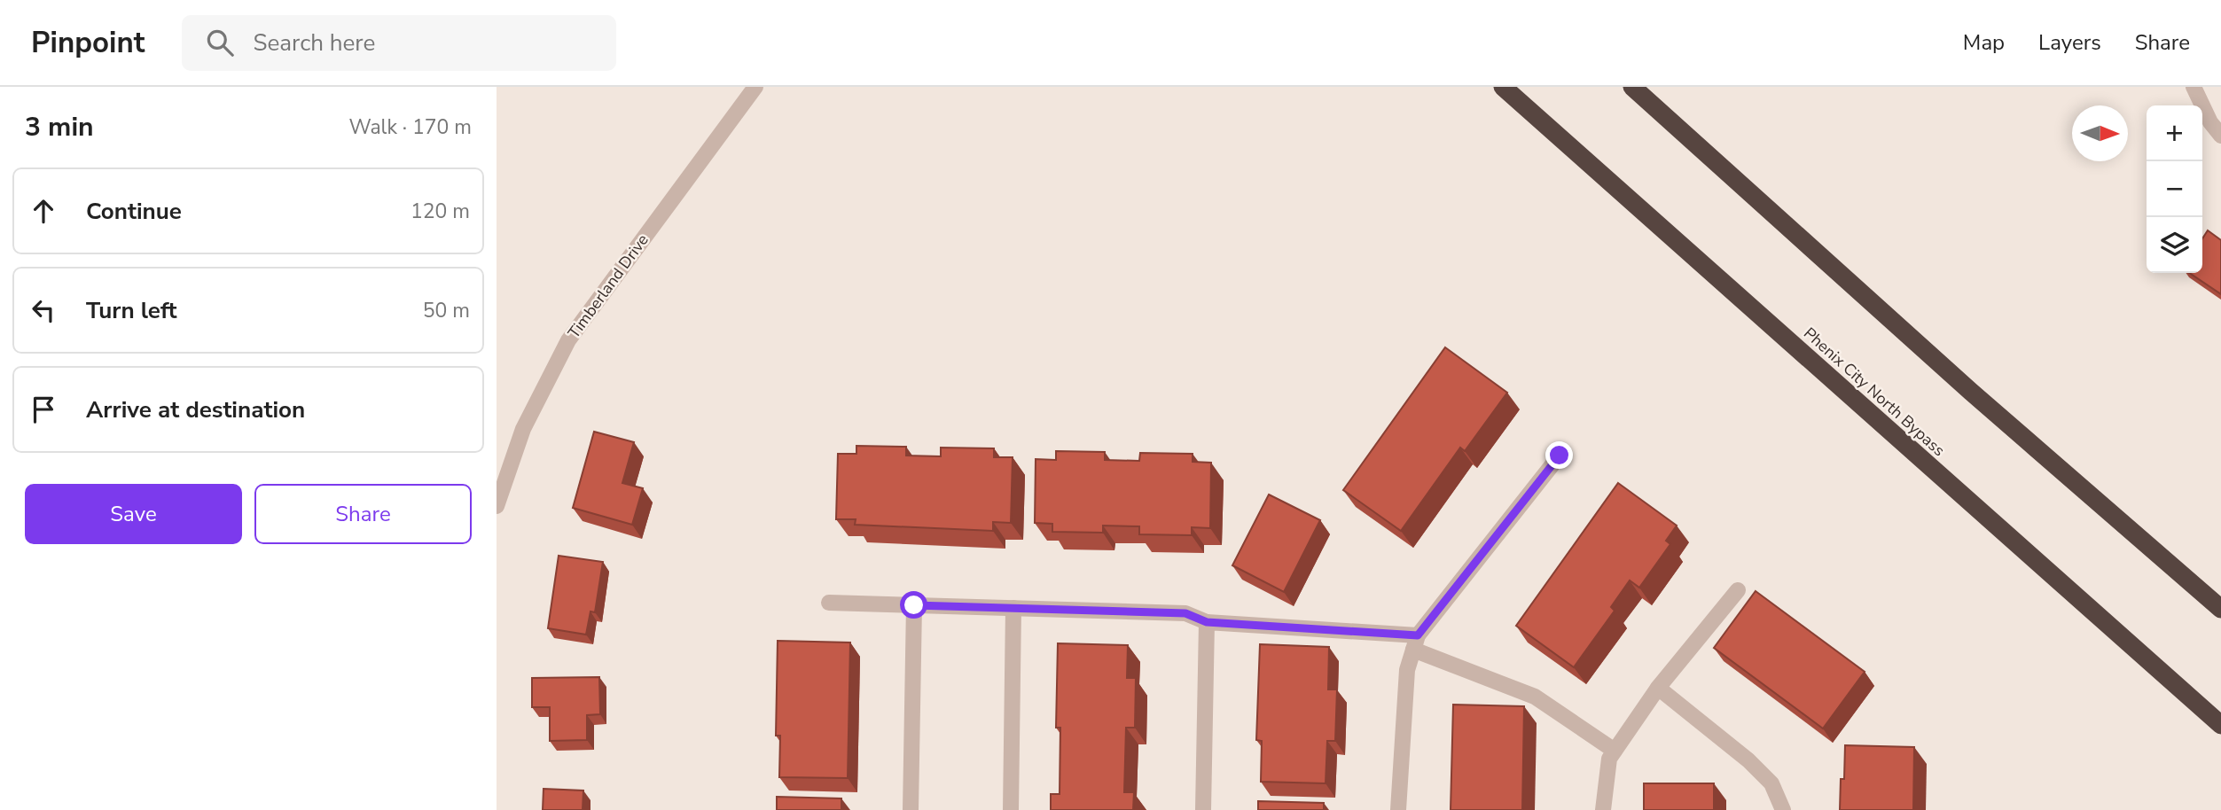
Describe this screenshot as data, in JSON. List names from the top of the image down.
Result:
{
  "streets": {
    "highway": ["Phenix City North Bypass"],
    "street": ["Timberland Drive"]
  },
  "north": "right",
  "page": {
    "header": "Pinpoint",
    "search": "Search here",
    "nav": ["Map", "Layers", "Share"],
    "heading": ["3 min", "Walk · 170 m"],
    "map_buttons": ["+", "−"],
    "list": [
      ["Continue", "120 m"],
      ["Turn left", "50 m"],
      "Arrive at destination"
    ],
    "buttons": ["Save", "Share"]
  }
}
